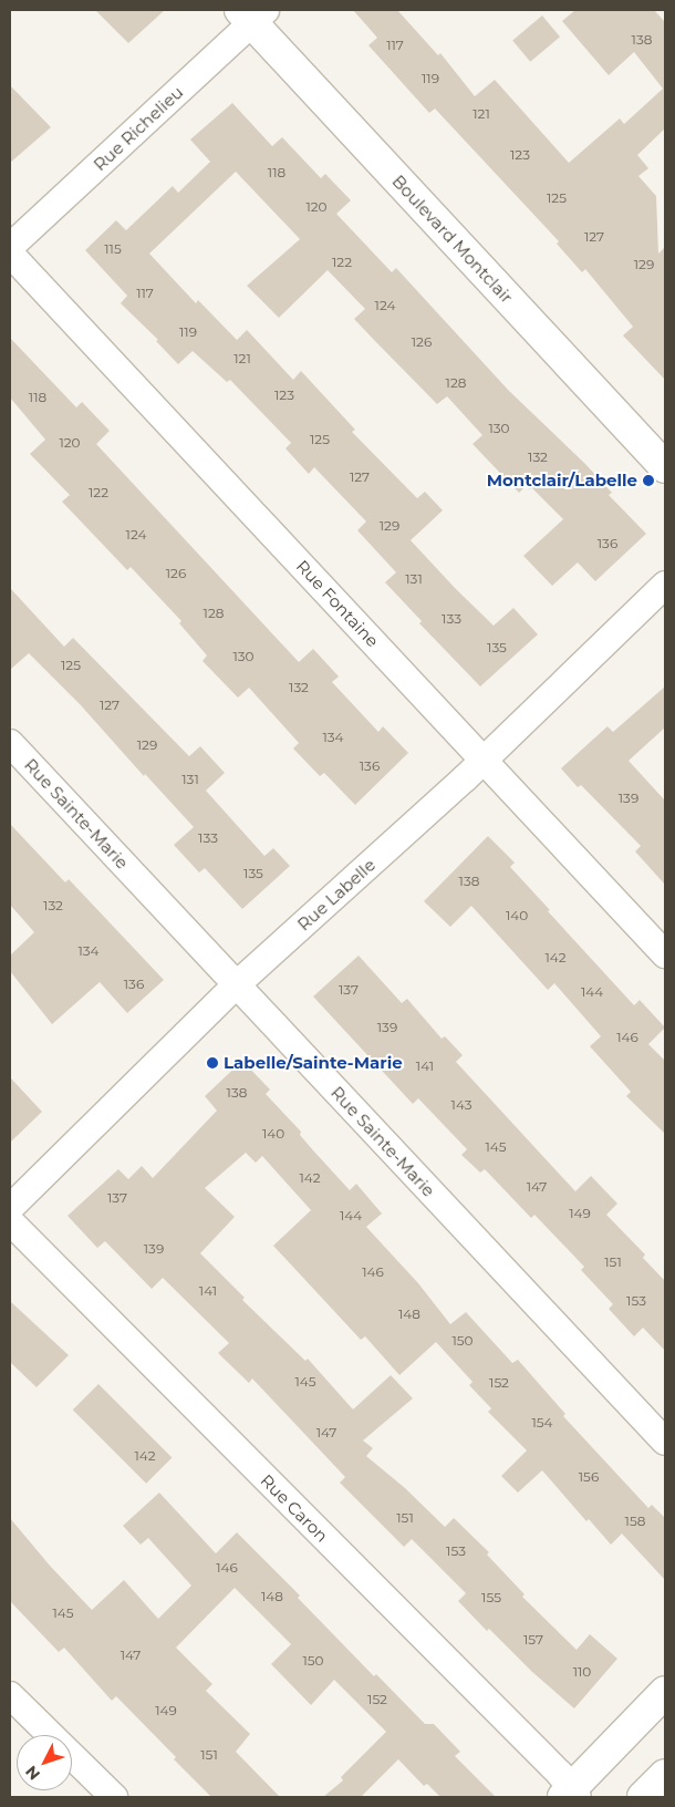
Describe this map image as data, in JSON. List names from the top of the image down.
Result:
{
  "streets": {
    "street": [
      "Rue Richelieu",
      "Boulevard Montclair",
      "Rue Fontaine",
      "Rue Sainte-Marie",
      "Rue Labelle",
      "Rue Caron"
    ]
  },
  "crossings": [
    ["Rue Richelieu", "Boulevard Montclair"],
    ["Rue Fontaine", "Rue Labelle"],
    ["Rue Sainte-Marie", "Rue Labelle"]
  ],
  "places": ["Montclair/Labelle", "Labelle/Sainte-Marie"],
  "house_numbers": [
    "138",
    "117",
    "119",
    "121",
    "123",
    "118",
    "125",
    "120",
    "127",
    "115",
    "122",
    "129",
    "117",
    "124",
    "119",
    "126",
    "121",
    "128",
    "123",
    "118",
    "130",
    "125",
    "120",
    "132",
    "127",
    "122",
    "129",
    "124",
    "136",
    "126",
    "131",
    "128",
    "133",
    "135",
    "130",
    "125",
    "132",
    "127",
    "134",
    "129",
    "136",
    "131",
    "139",
    "133",
    "135",
    "138",
    "132",
    "140",
    "134",
    "142",
    "136",
    "137",
    "144",
    "139",
    "146",
    "141",
    "138",
    "143",
    "140",
    "145",
    "142",
    "147",
    "137",
    "149",
    "144",
    "139",
    "151",
    "146",
    "141",
    "153",
    "148",
    "150",
    "145",
    "152",
    "154",
    "147",
    "142",
    "156",
    "151",
    "158",
    "153",
    "146",
    "148",
    "155",
    "145",
    "157",
    "147",
    "150",
    "110",
    "152",
    "149",
    "151"
  ],
  "north": "bottom left"
}
